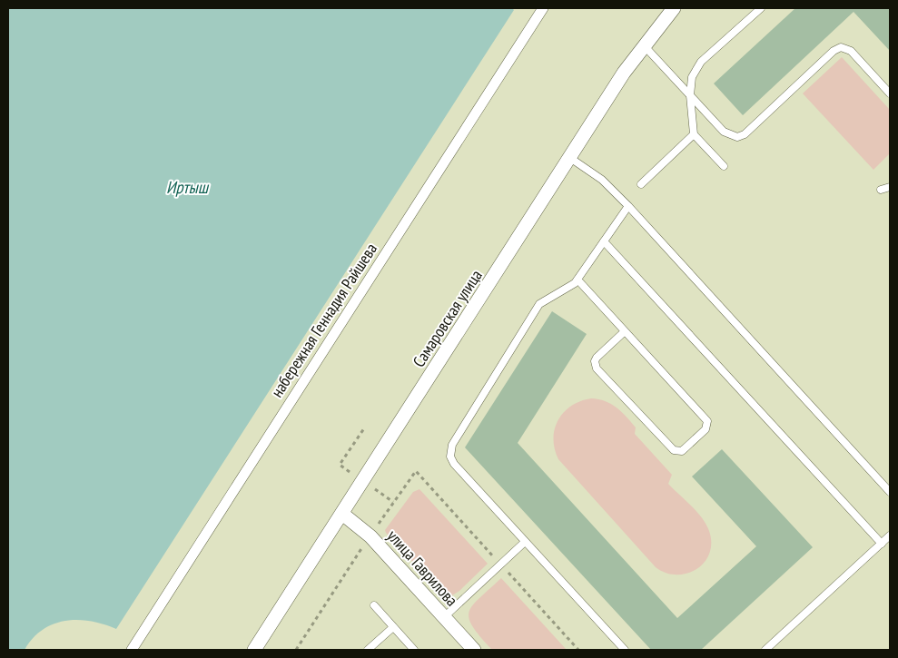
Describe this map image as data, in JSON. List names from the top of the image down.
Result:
{
  "streets": {
    "street": ["Самаровская улица", "набережная Геннадия Райшева", "улица Гаврилова"]
  },
  "crossings": [
    ["Самаровская улица", "улица Гаврилова"]
  ],
  "water": ["Иртыш"]
}
